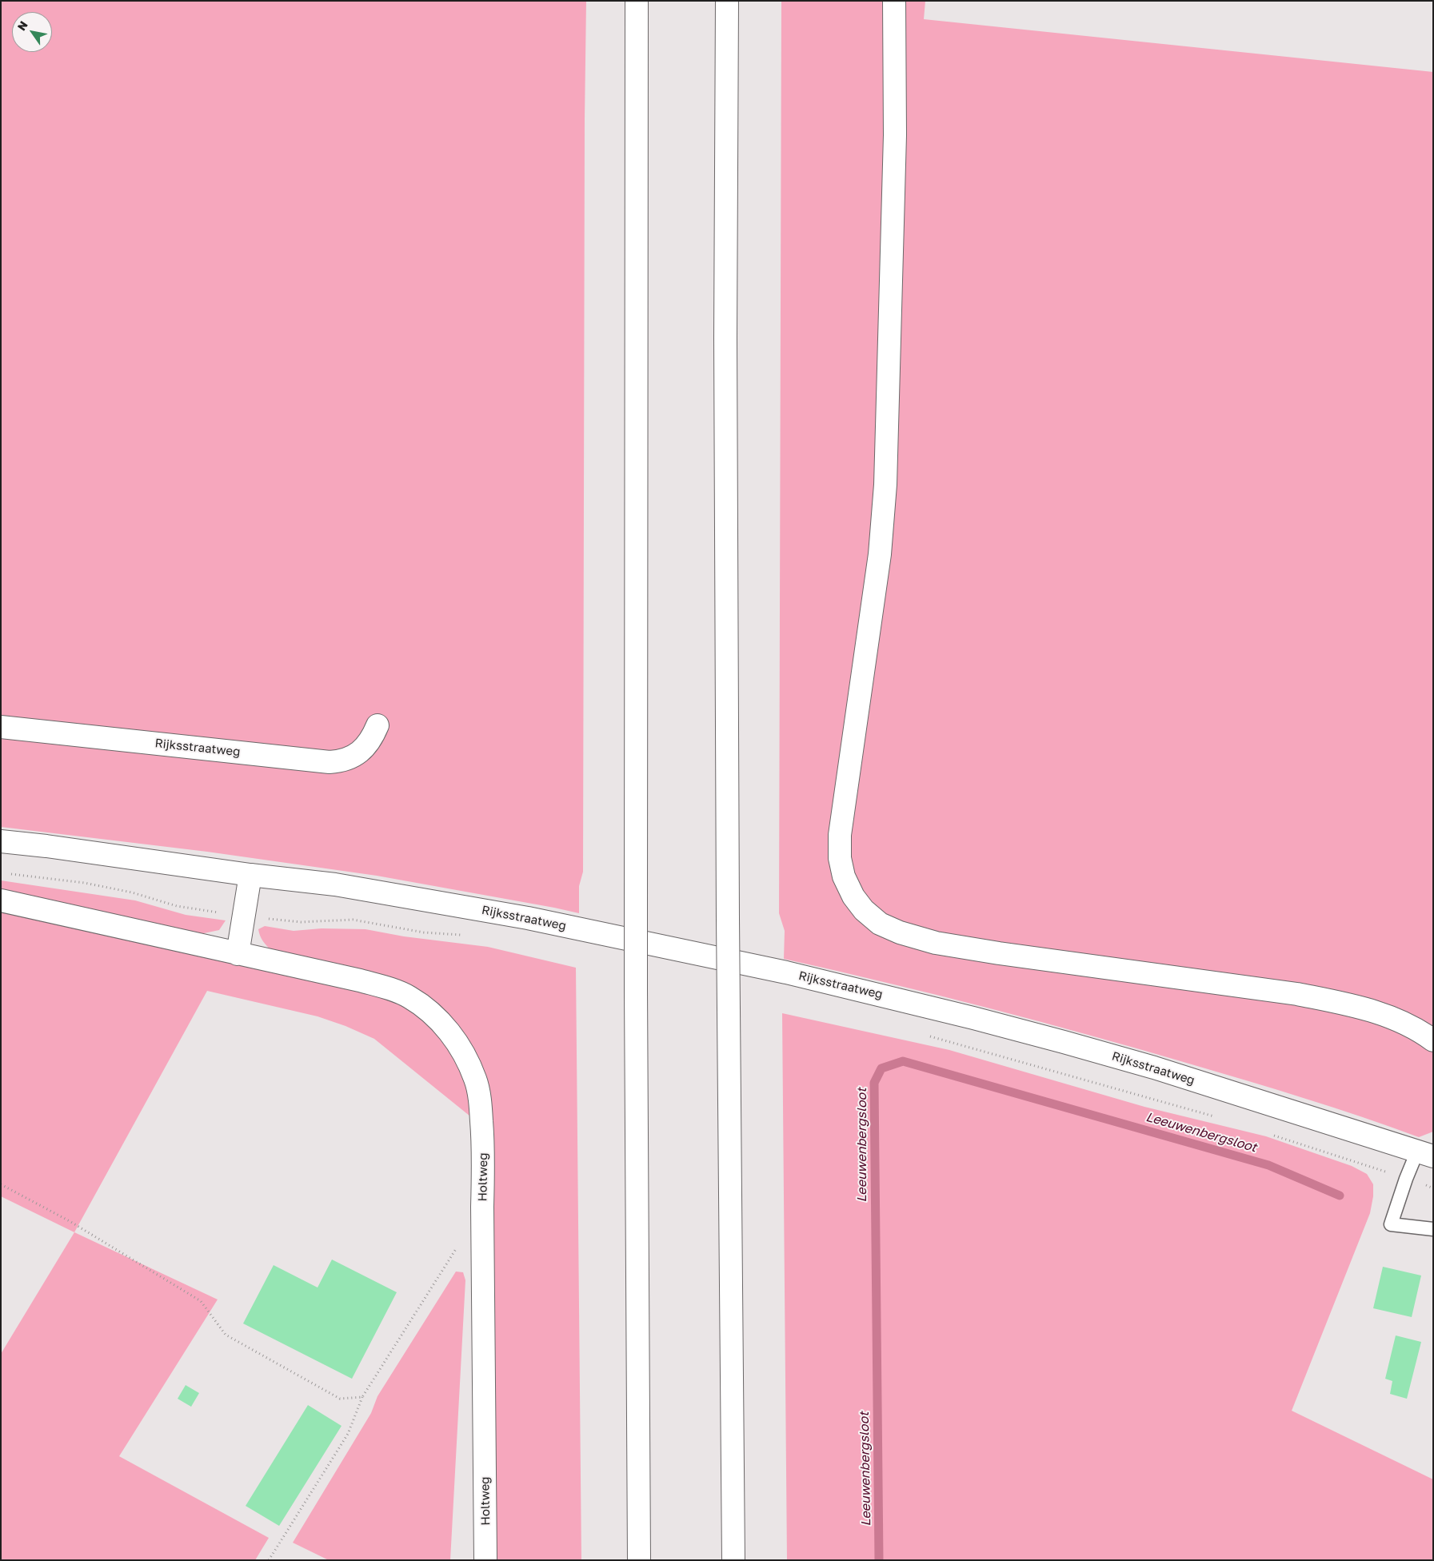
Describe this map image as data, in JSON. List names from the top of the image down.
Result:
{
  "streets": {
    "main road": ["Rijksstraatweg", "Holtweg"]
  },
  "water": ["Leeuwenbergsloot"],
  "north": "top left"
}
